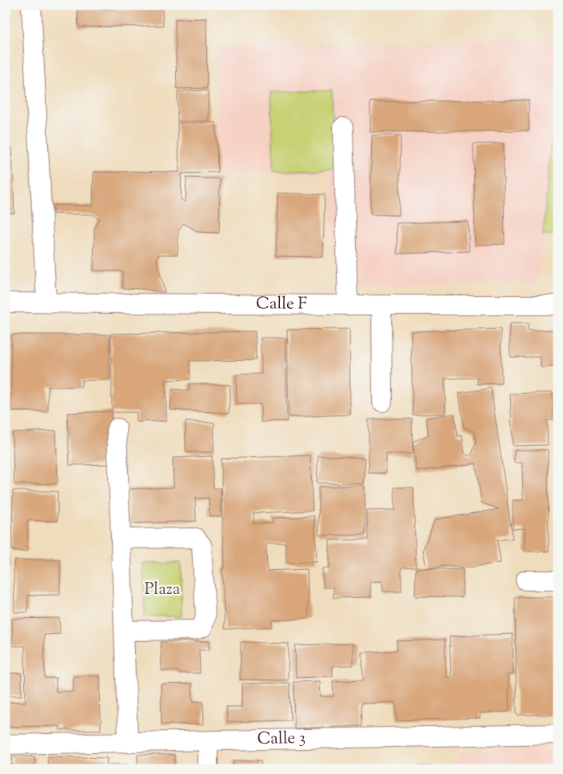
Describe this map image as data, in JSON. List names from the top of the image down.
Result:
{
  "streets": {
    "street": ["Calle F", "Calle 3"]
  },
  "parks": ["Plaza"]
}
